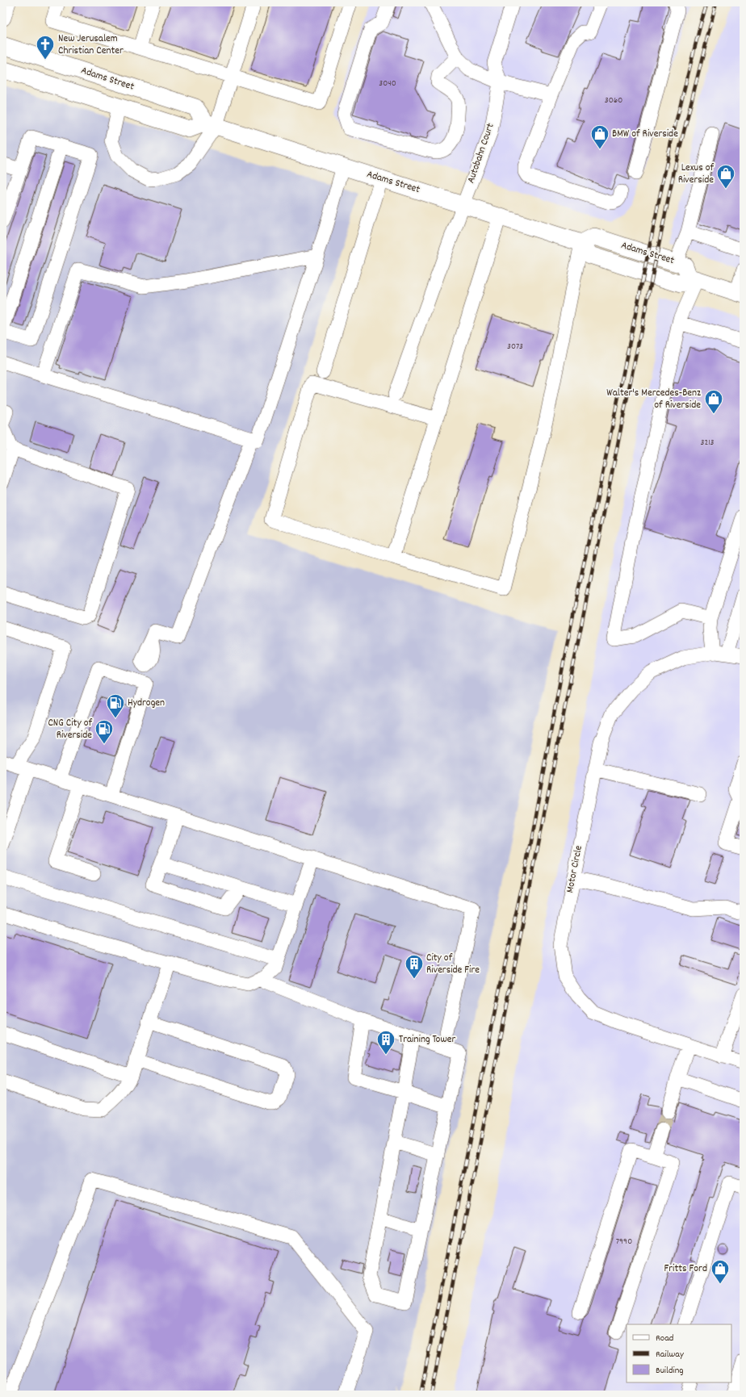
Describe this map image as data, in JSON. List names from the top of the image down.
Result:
{
  "streets": {
    "main road": ["Adams Street"],
    "street": ["Autobahn Court", "Motor Circle"]
  },
  "crossings": [
    ["Adams Street", "Autobahn Court"]
  ],
  "places": {
    "church": ["New Jerusalem Christian Center"],
    "shop": [
      "BMW of Riverside",
      "Lexus of Riverside",
      "Walter's Mercedes-Benz of Riverside",
      "Fritts Ford"
    ],
    "fuel station": ["Hydrogen", "CNG City of Riverside"],
    "building": ["City of Riverside Fire", "Training Tower"]
  },
  "house_numbers": [
    "3040",
    "3060",
    "3073",
    "3213",
    "7990"
  ],
  "legend": ["Road", "Railway", "Building"]
}
